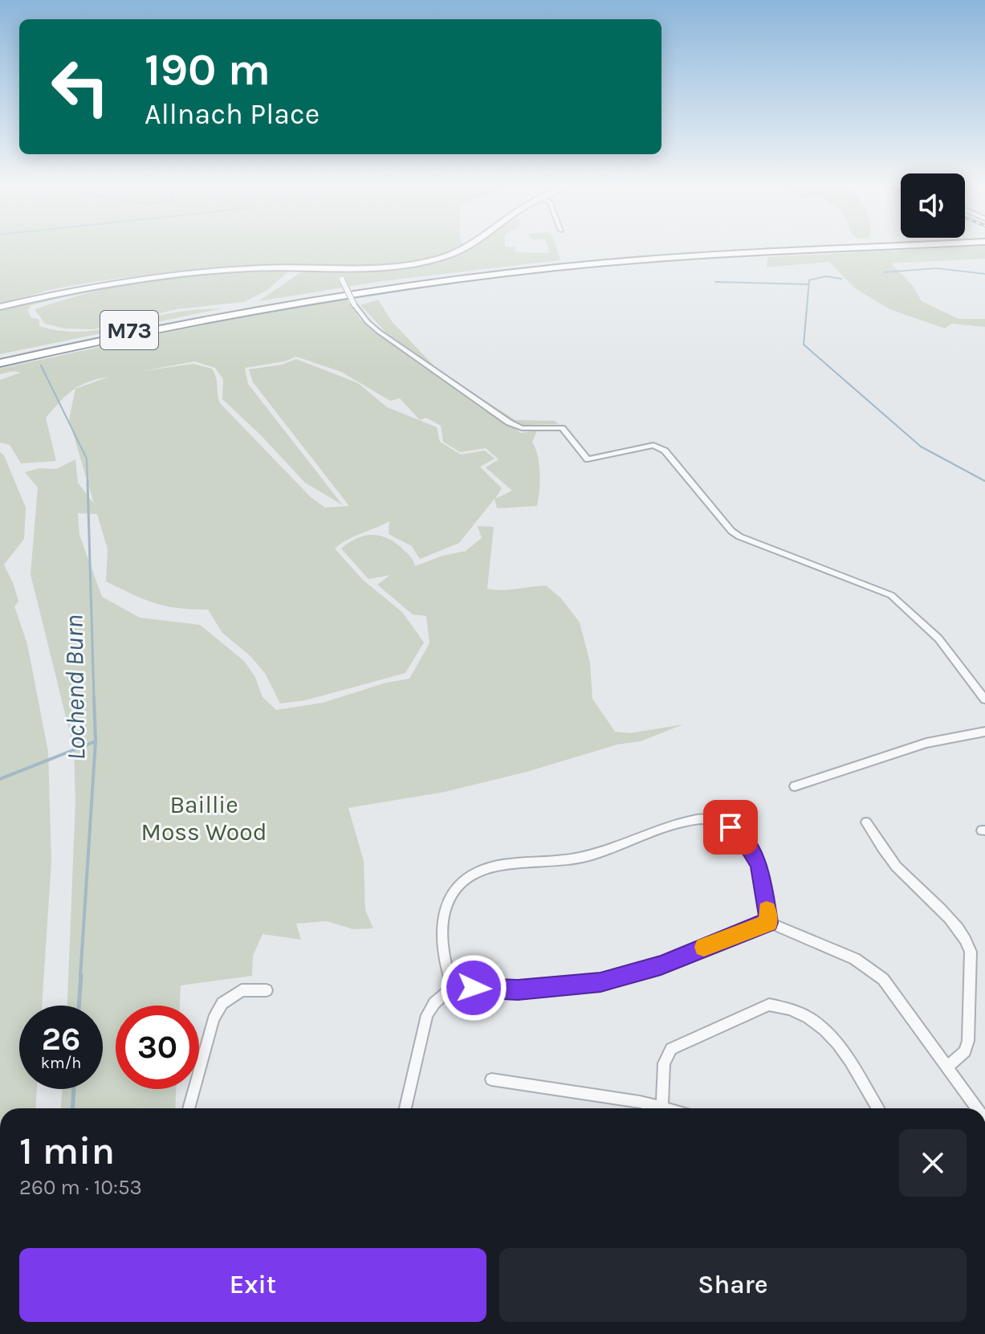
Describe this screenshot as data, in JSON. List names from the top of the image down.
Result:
{
  "streets": {
    "highway": ["M73"]
  },
  "water": ["Lochend Burn"],
  "parks": ["Baillie Moss Wood"],
  "page": {
    "turn": ["190 m", "Allnach Place"],
    "speed": "26 km/h",
    "limit": "30",
    "heading": ["1 min", "260 m · 10:53"],
    "buttons": ["Exit", "Share"]
  }
}
